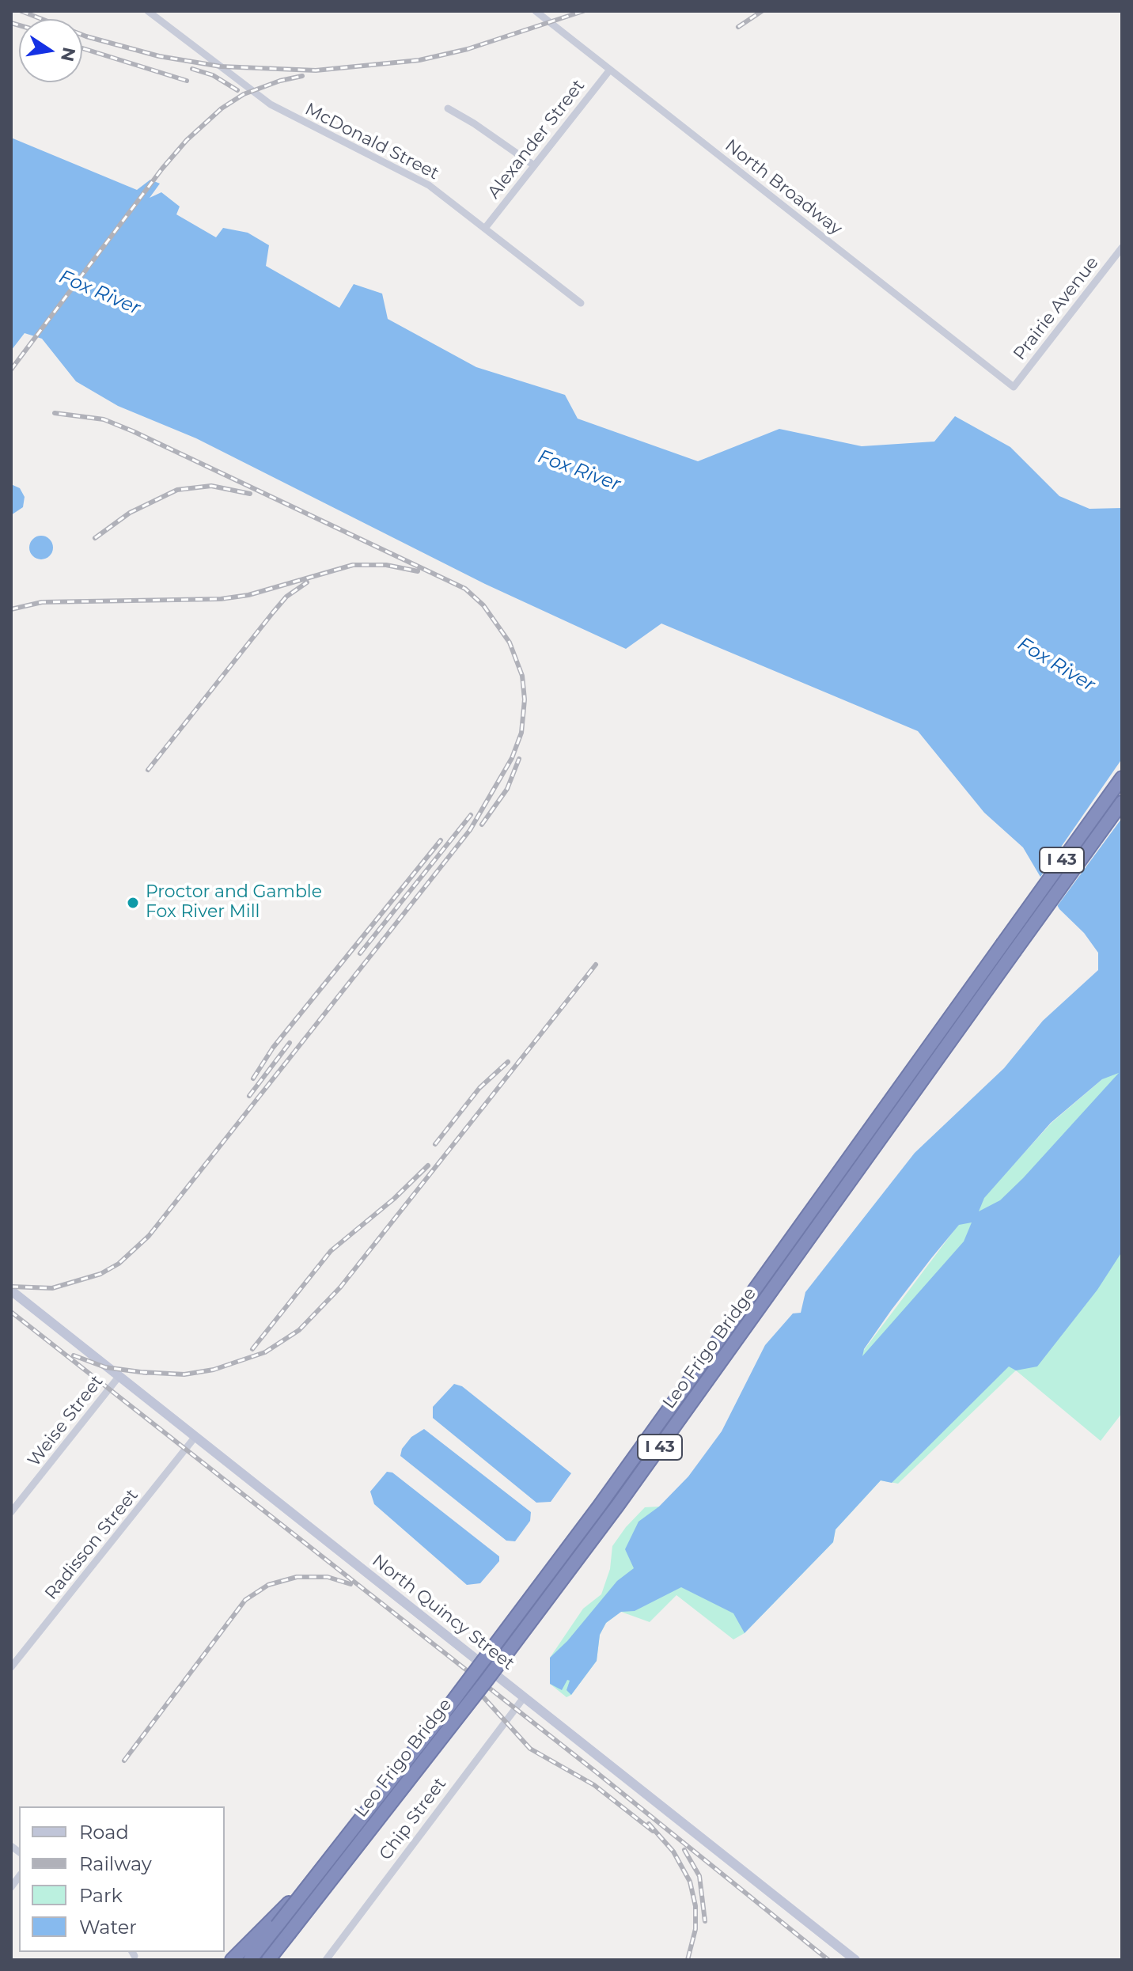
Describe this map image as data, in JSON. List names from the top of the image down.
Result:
{
  "streets": {
    "highway": ["I 43", "Leo Frigo Bridge"],
    "street": [
      "Alexander Street",
      "McDonald Street",
      "North Broadway",
      "Prairie Avenue",
      "Weise Street",
      "Radisson Street",
      "North Quincy Street",
      "Chip Street"
    ]
  },
  "crossings": [
    ["Alexander Street", "McDonald Street"],
    ["Alexander Street", "North Broadway"],
    ["North Broadway", "Prairie Avenue"],
    ["Weise Street", "North Quincy Street"],
    ["Radisson Street", "North Quincy Street"],
    ["North Quincy Street", "Chip Street"]
  ],
  "water": ["Fox River"],
  "places": ["Proctor and Gamble Fox River Mill"],
  "legend": [
    "Road",
    "Railway",
    "Park",
    "Water"
  ],
  "north": "right"
}
